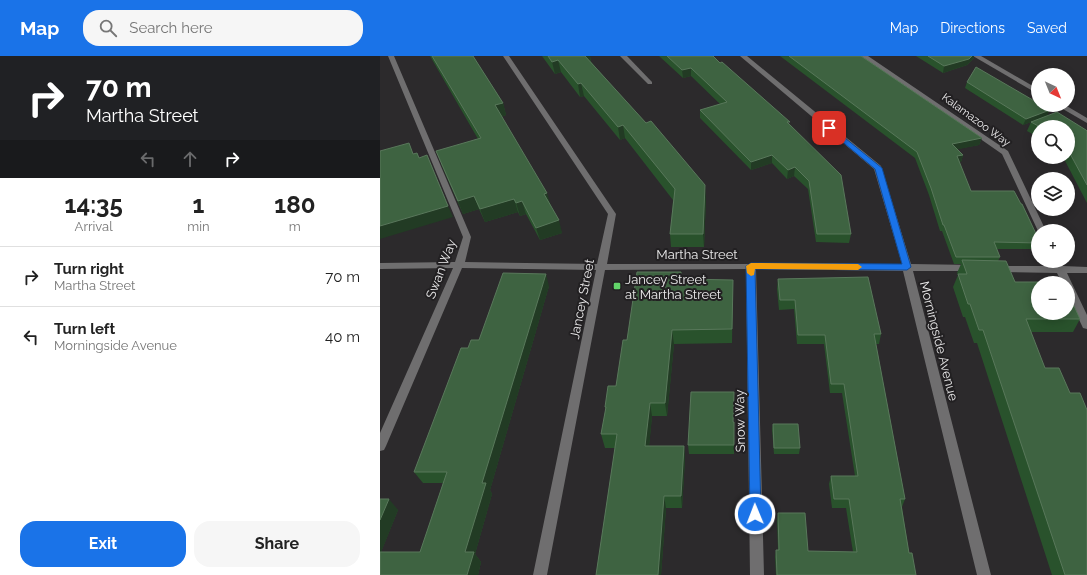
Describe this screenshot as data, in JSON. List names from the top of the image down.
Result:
{
  "streets": {
    "street": [
      "Kalamazoo Way",
      "Martha Street",
      "Swan Way",
      "Jancey Street",
      "Morningside Avenue",
      "Snow Way"
    ]
  },
  "crossings": [
    ["Martha Street", "Swan Way"],
    ["Martha Street", "Jancey Street"],
    ["Martha Street", "Morningside Avenue"],
    ["Martha Street", "Snow Way"]
  ],
  "places": {
    "transit": ["Jancey Street at Martha Street"]
  },
  "north": "bottom right",
  "page": {
    "header": "Map",
    "search": "Search here",
    "nav": ["Map", "Directions", "Saved"],
    "turn": ["70 m", "Martha Street"],
    "map_buttons": ["+", "−"],
    "eta": [
      "14:35",
      "Arrival",
      "1",
      "min",
      "180",
      "m"
    ],
    "list": [
      {
        "name": "Turn right",
        "note": "Martha Street",
        "value": "70 m"
      },
      {
        "name": "Turn left",
        "note": "Morningside Avenue",
        "value": "40 m"
      }
    ],
    "buttons": ["Exit", "Share"]
  }
}
